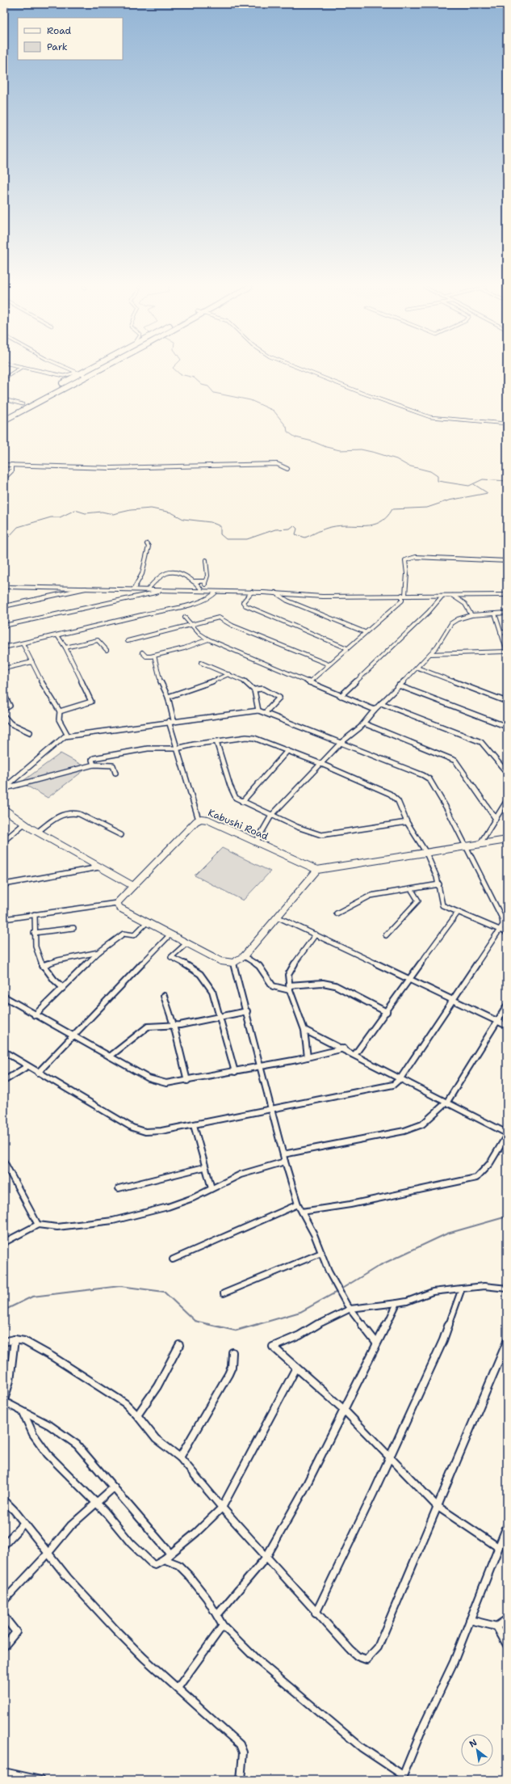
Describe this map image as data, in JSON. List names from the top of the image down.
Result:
{
  "streets": {
    "main road": ["Kabushi Road"]
  },
  "legend": ["Road", "Park"],
  "north": "top left"
}
